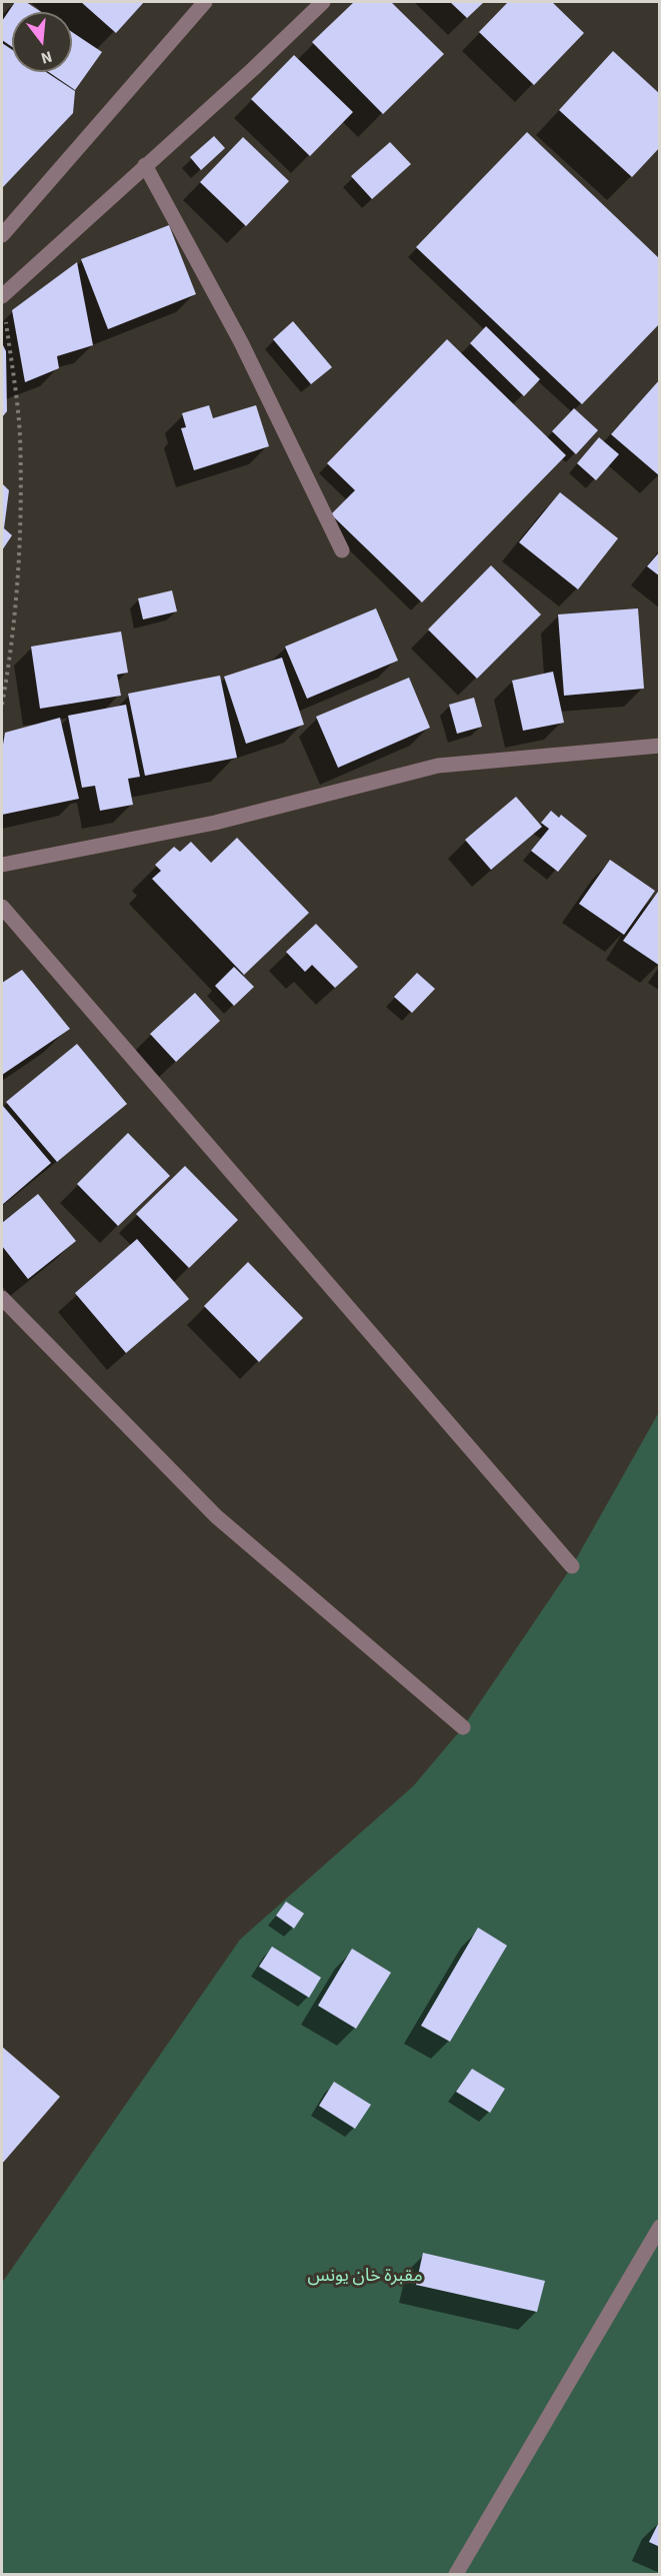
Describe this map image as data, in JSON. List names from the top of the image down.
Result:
{
  "parks": ["مقبرة خان يونس"],
  "north": "bottom"
}
